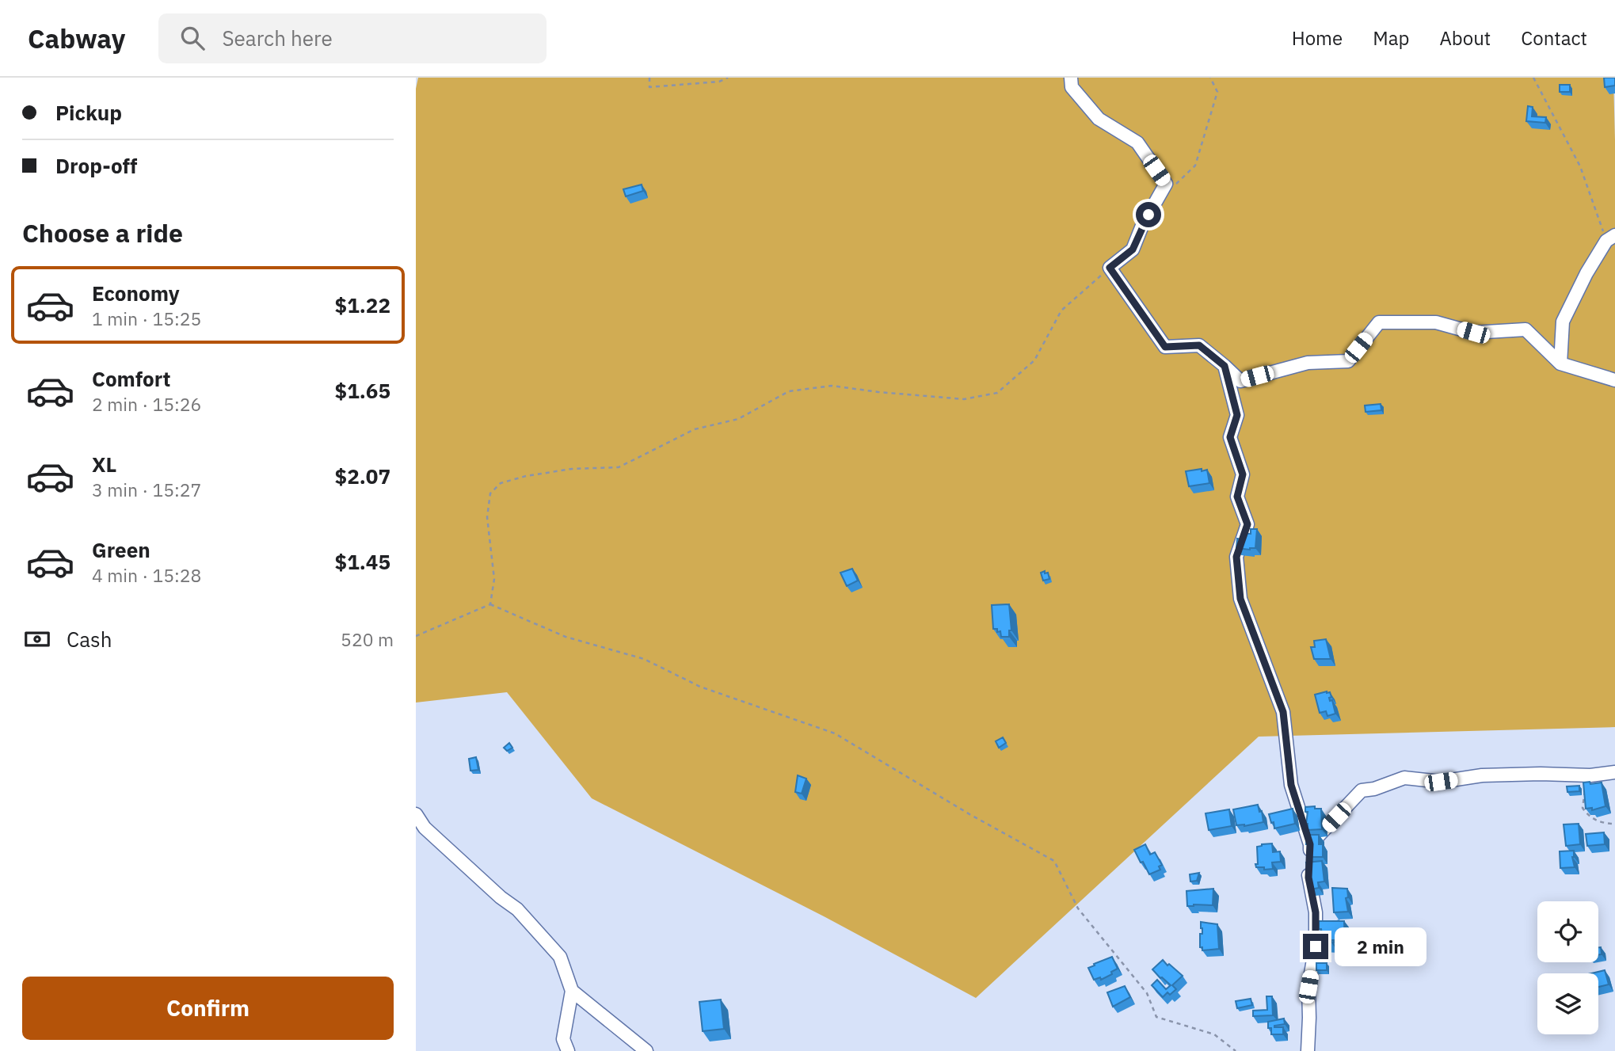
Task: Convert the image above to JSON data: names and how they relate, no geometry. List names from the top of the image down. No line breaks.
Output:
{"page":{"header":"Cabway","search":"Search here","nav":["Home","Map","About","Contact"],"banner":["Pickup","Drop-off"],"heading":"Choose a ride","list":[{"name":"Economy","note":"1 min · 15:25","value":"$1.22"},{"name":"Comfort","note":"2 min · 15:26","value":"$1.65"},{"name":"XL","note":"3 min · 15:27","value":"$2.07"},{"name":"Green","note":"4 min · 15:28","value":"$1.45"}],"pay":["Cash","520 m"],"bubble":"2 min","buttons":"Confirm"}}
